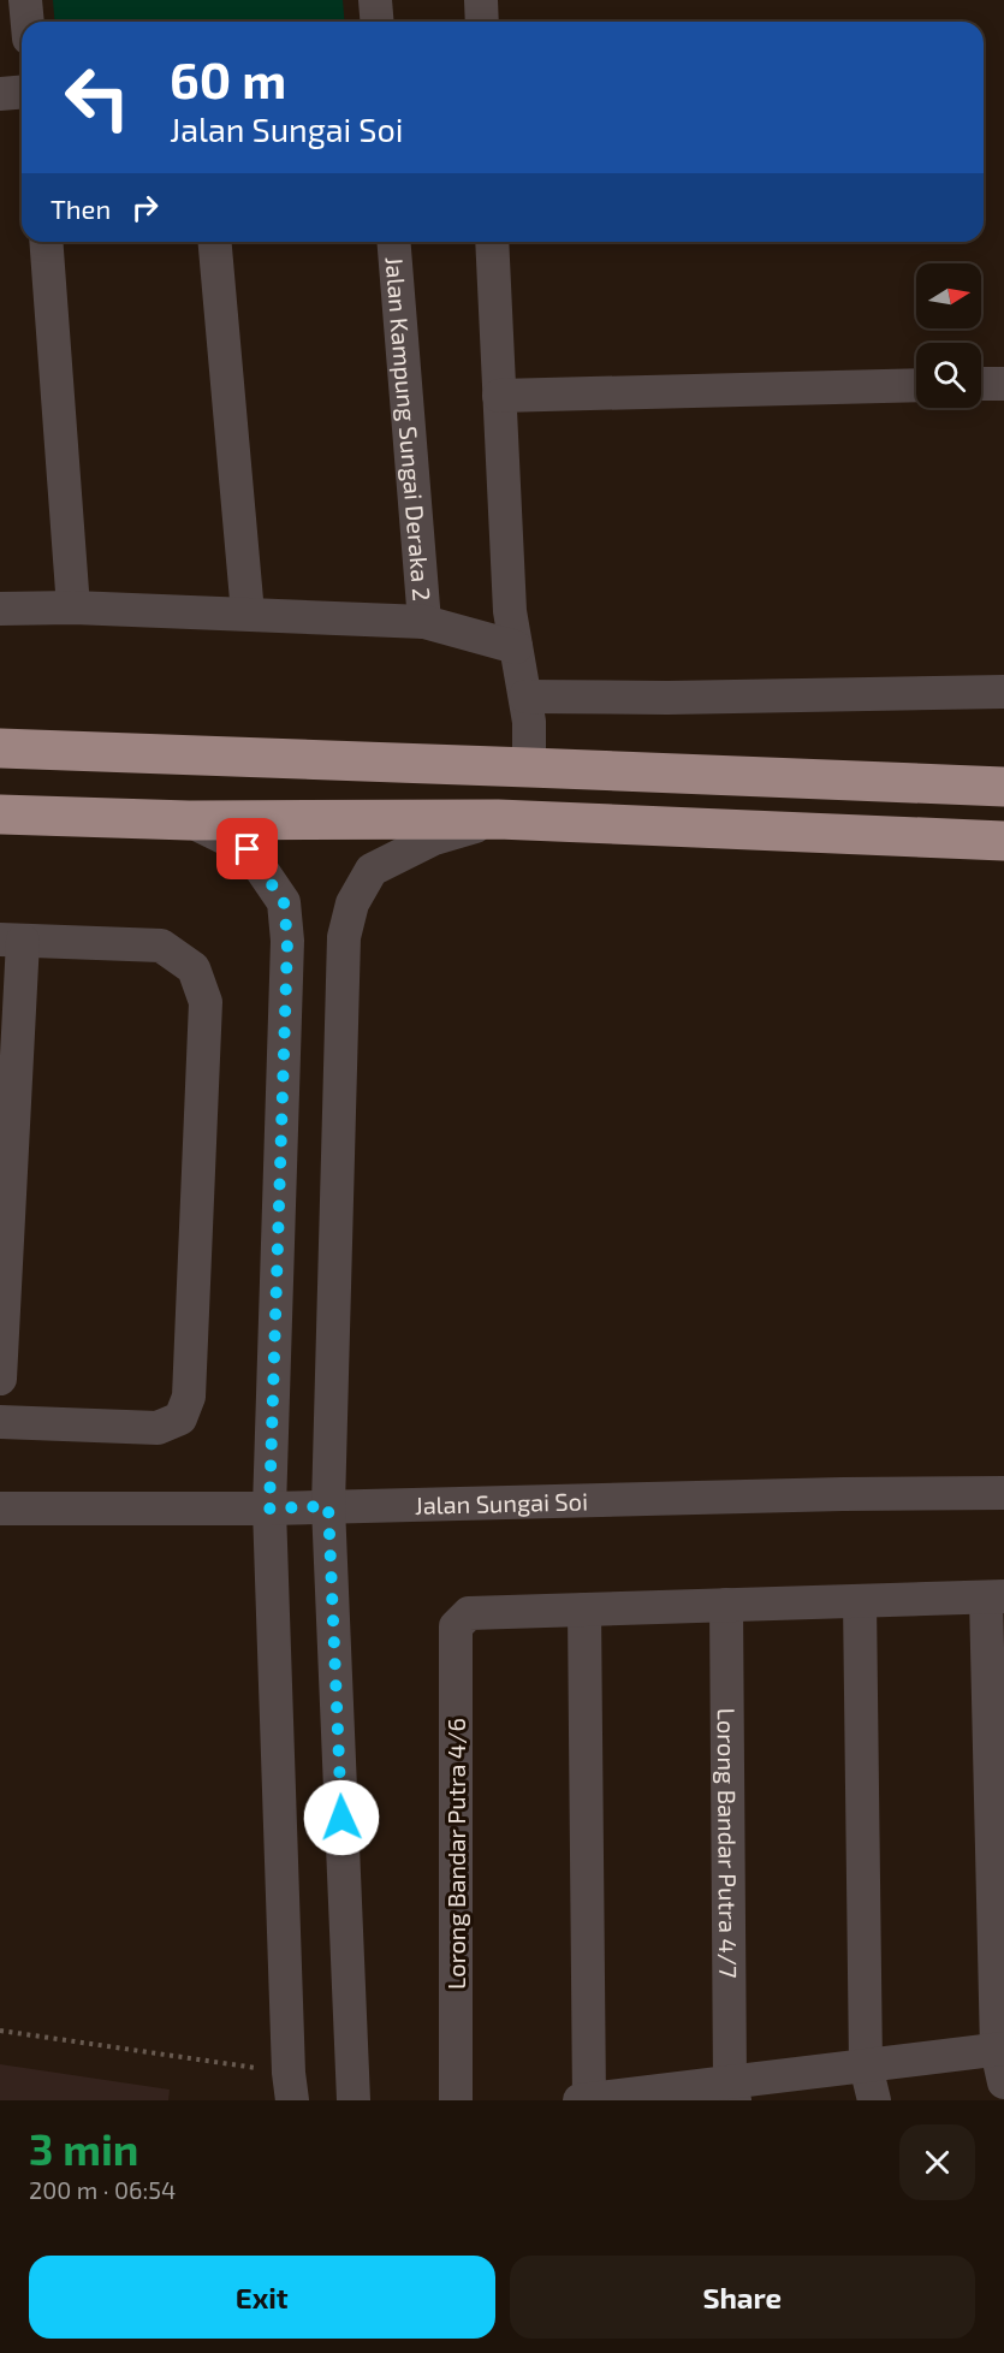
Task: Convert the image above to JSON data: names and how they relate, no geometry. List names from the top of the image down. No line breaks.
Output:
{"streets":{"street":["Jalan Kampung Sungai Deraka 2","Jalan Sungai Soi","Lorong Bandar Putra 4/7","Lorong Bandar Putra 4/6"]},"north":"right","page":{"turn":["60 m","Jalan Sungai Soi"],"then":"Then","heading":["3 min","200 m · 06:54"],"buttons":["Exit","Share"]}}
